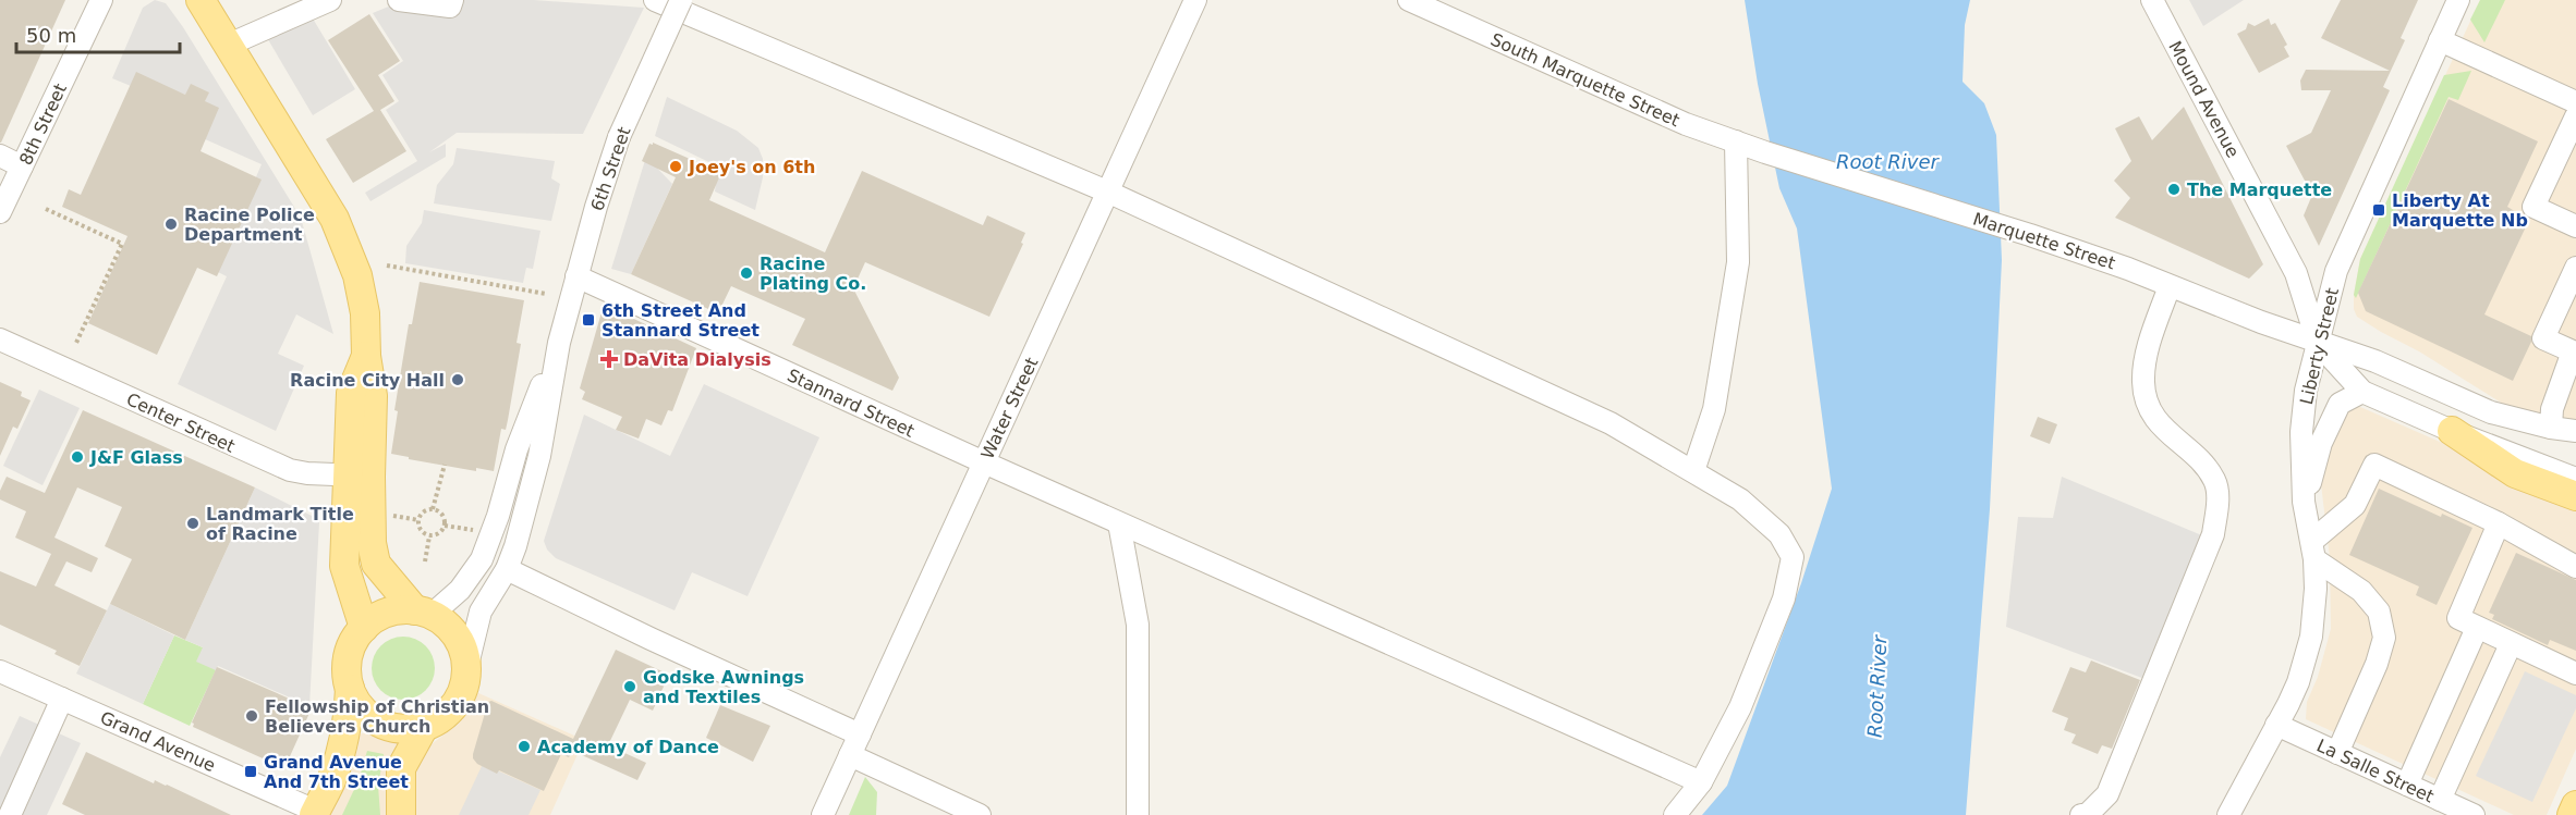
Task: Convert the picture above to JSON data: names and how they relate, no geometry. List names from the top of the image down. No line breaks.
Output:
{"streets":{"street":["South Marquette Street","Mound Avenue","8th Street","6th Street","Marquette Street","Liberty Street","Stannard Street","Water Street","Center Street","Grand Avenue","La Salle Street"]},"crossings":[["South Marquette Street","Marquette Street"],["Mound Avenue","Marquette Street"],["Mound Avenue","Liberty Street"],["6th Street","Stannard Street"],["Marquette Street","Liberty Street"],["Liberty Street","La Salle Street"],["Stannard Street","Water Street"]],"water":["Root River"],"places":{"other":["Joey's on 6th","The Marquette","Racine Police Department","Racine Plating Co.","Racine City Hall","J&F Glass","Landmark Title of Racine","Godske Awnings and Textiles","Fellowship of Christian Believers Church","Academy of Dance"],"transit":["Liberty At Marquette Nb","6th Street And Stannard Street","Grand Avenue And 7th Street"],"health":["DaVita Dialysis"]},"scale_bar":"50 m"}
